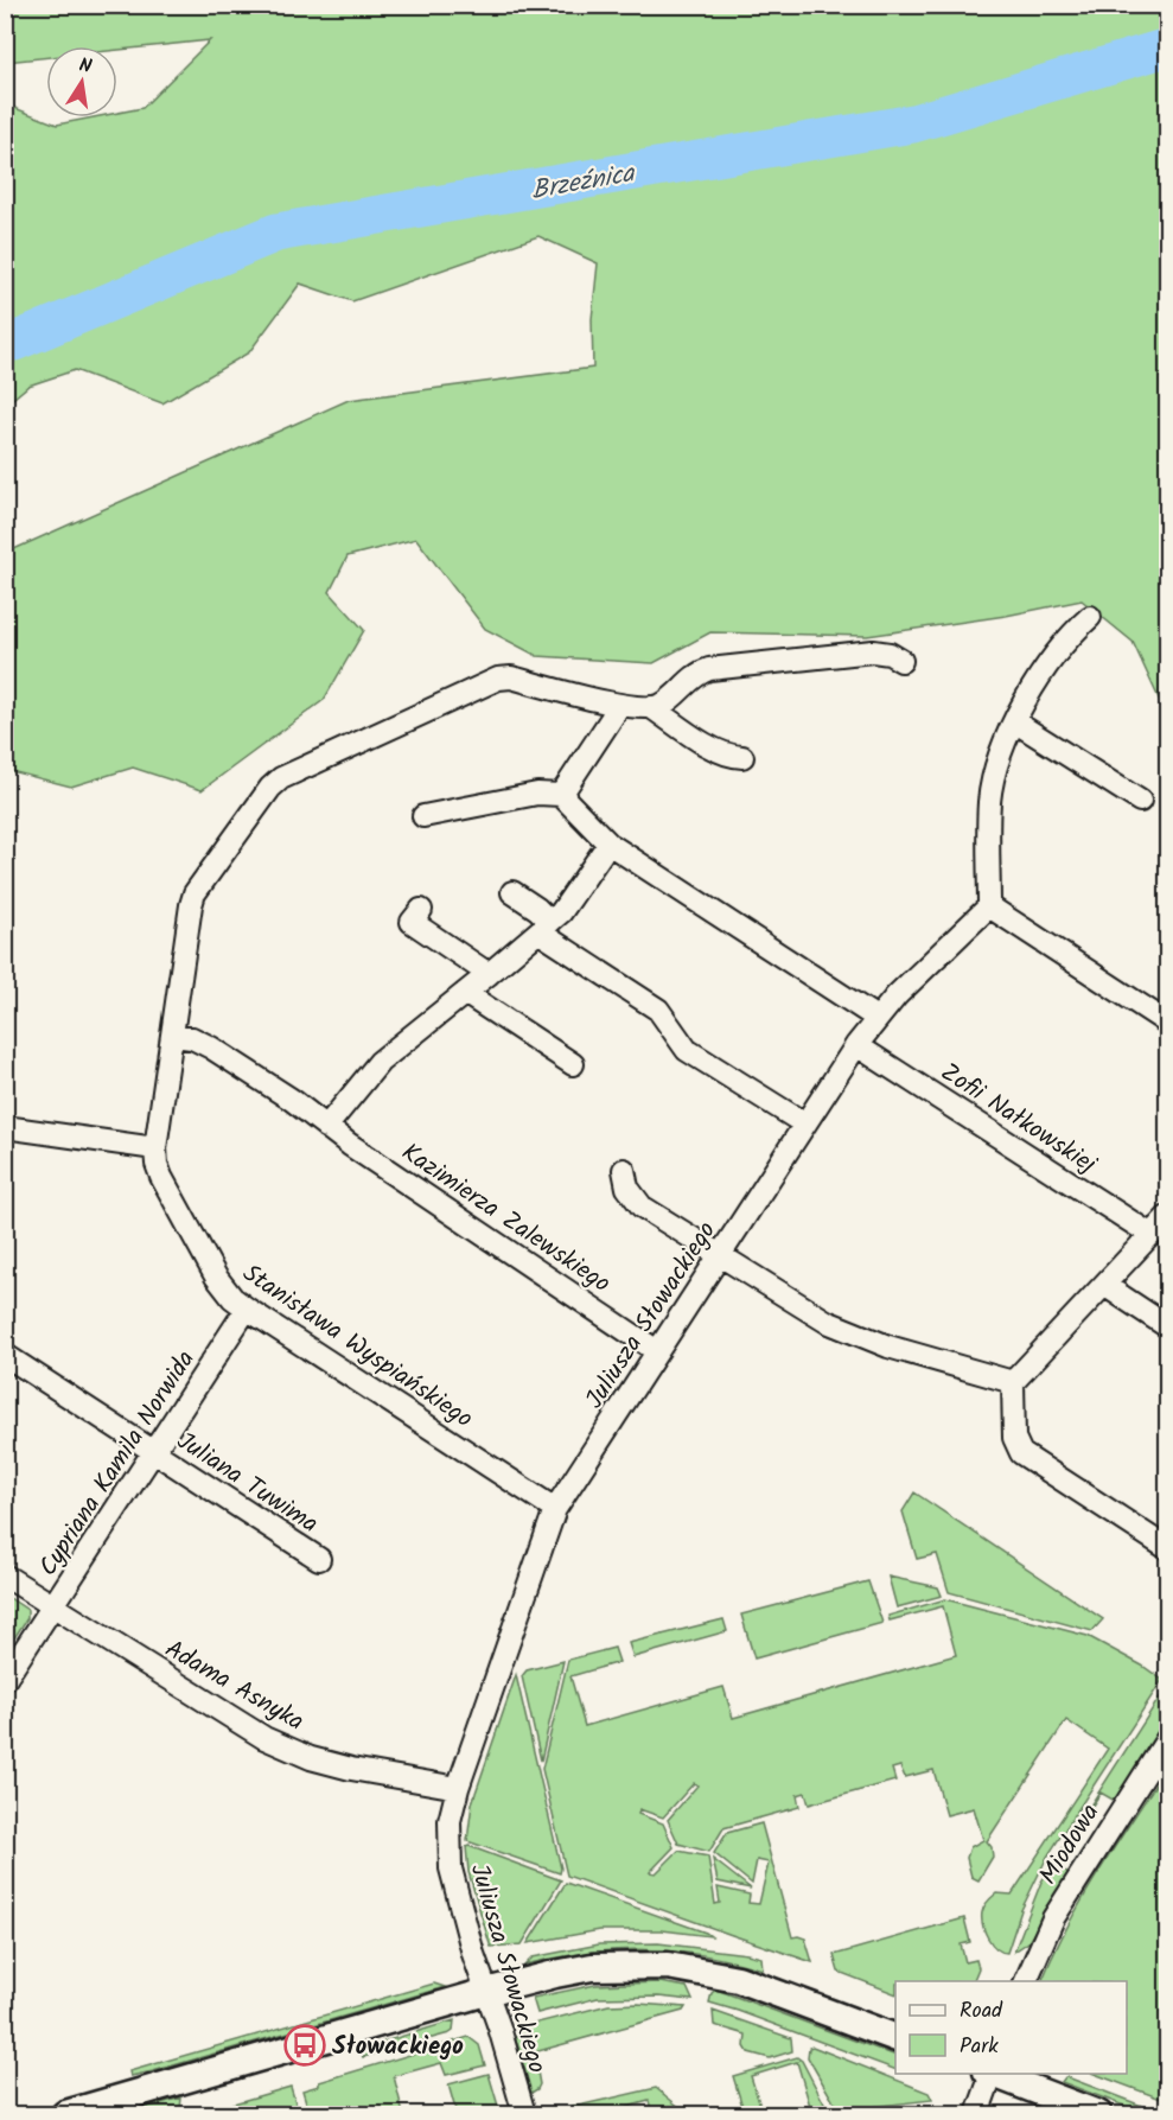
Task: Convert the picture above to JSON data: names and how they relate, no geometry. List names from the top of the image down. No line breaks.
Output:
{"streets":{"street":["Zofii Nałkowskiej","Kazimierza Zalewskiego","Juliusza Słowackiego","Stanisława Wyspiańskiego","Cypriana Kamila Norwida","Juliana Tuwima","Adama Asnyka","Miodowa"]},"crossings":[["Zofii Nałkowskiej","Juliusza Słowackiego"],["Kazimierza Zalewskiego","Juliusza Słowackiego"],["Kazimierza Zalewskiego","Stanisława Wyspiańskiego"],["Juliusza Słowackiego","Stanisława Wyspiańskiego"],["Juliusza Słowackiego","Adama Asnyka"],["Stanisława Wyspiańskiego","Cypriana Kamila Norwida"],["Cypriana Kamila Norwida","Juliana Tuwima"],["Cypriana Kamila Norwida","Adama Asnyka"]],"water":["Brzeźnica"],"places":{"bus stop":["Słowackiego"]},"legend":["Road","Park"],"north":"top"}
